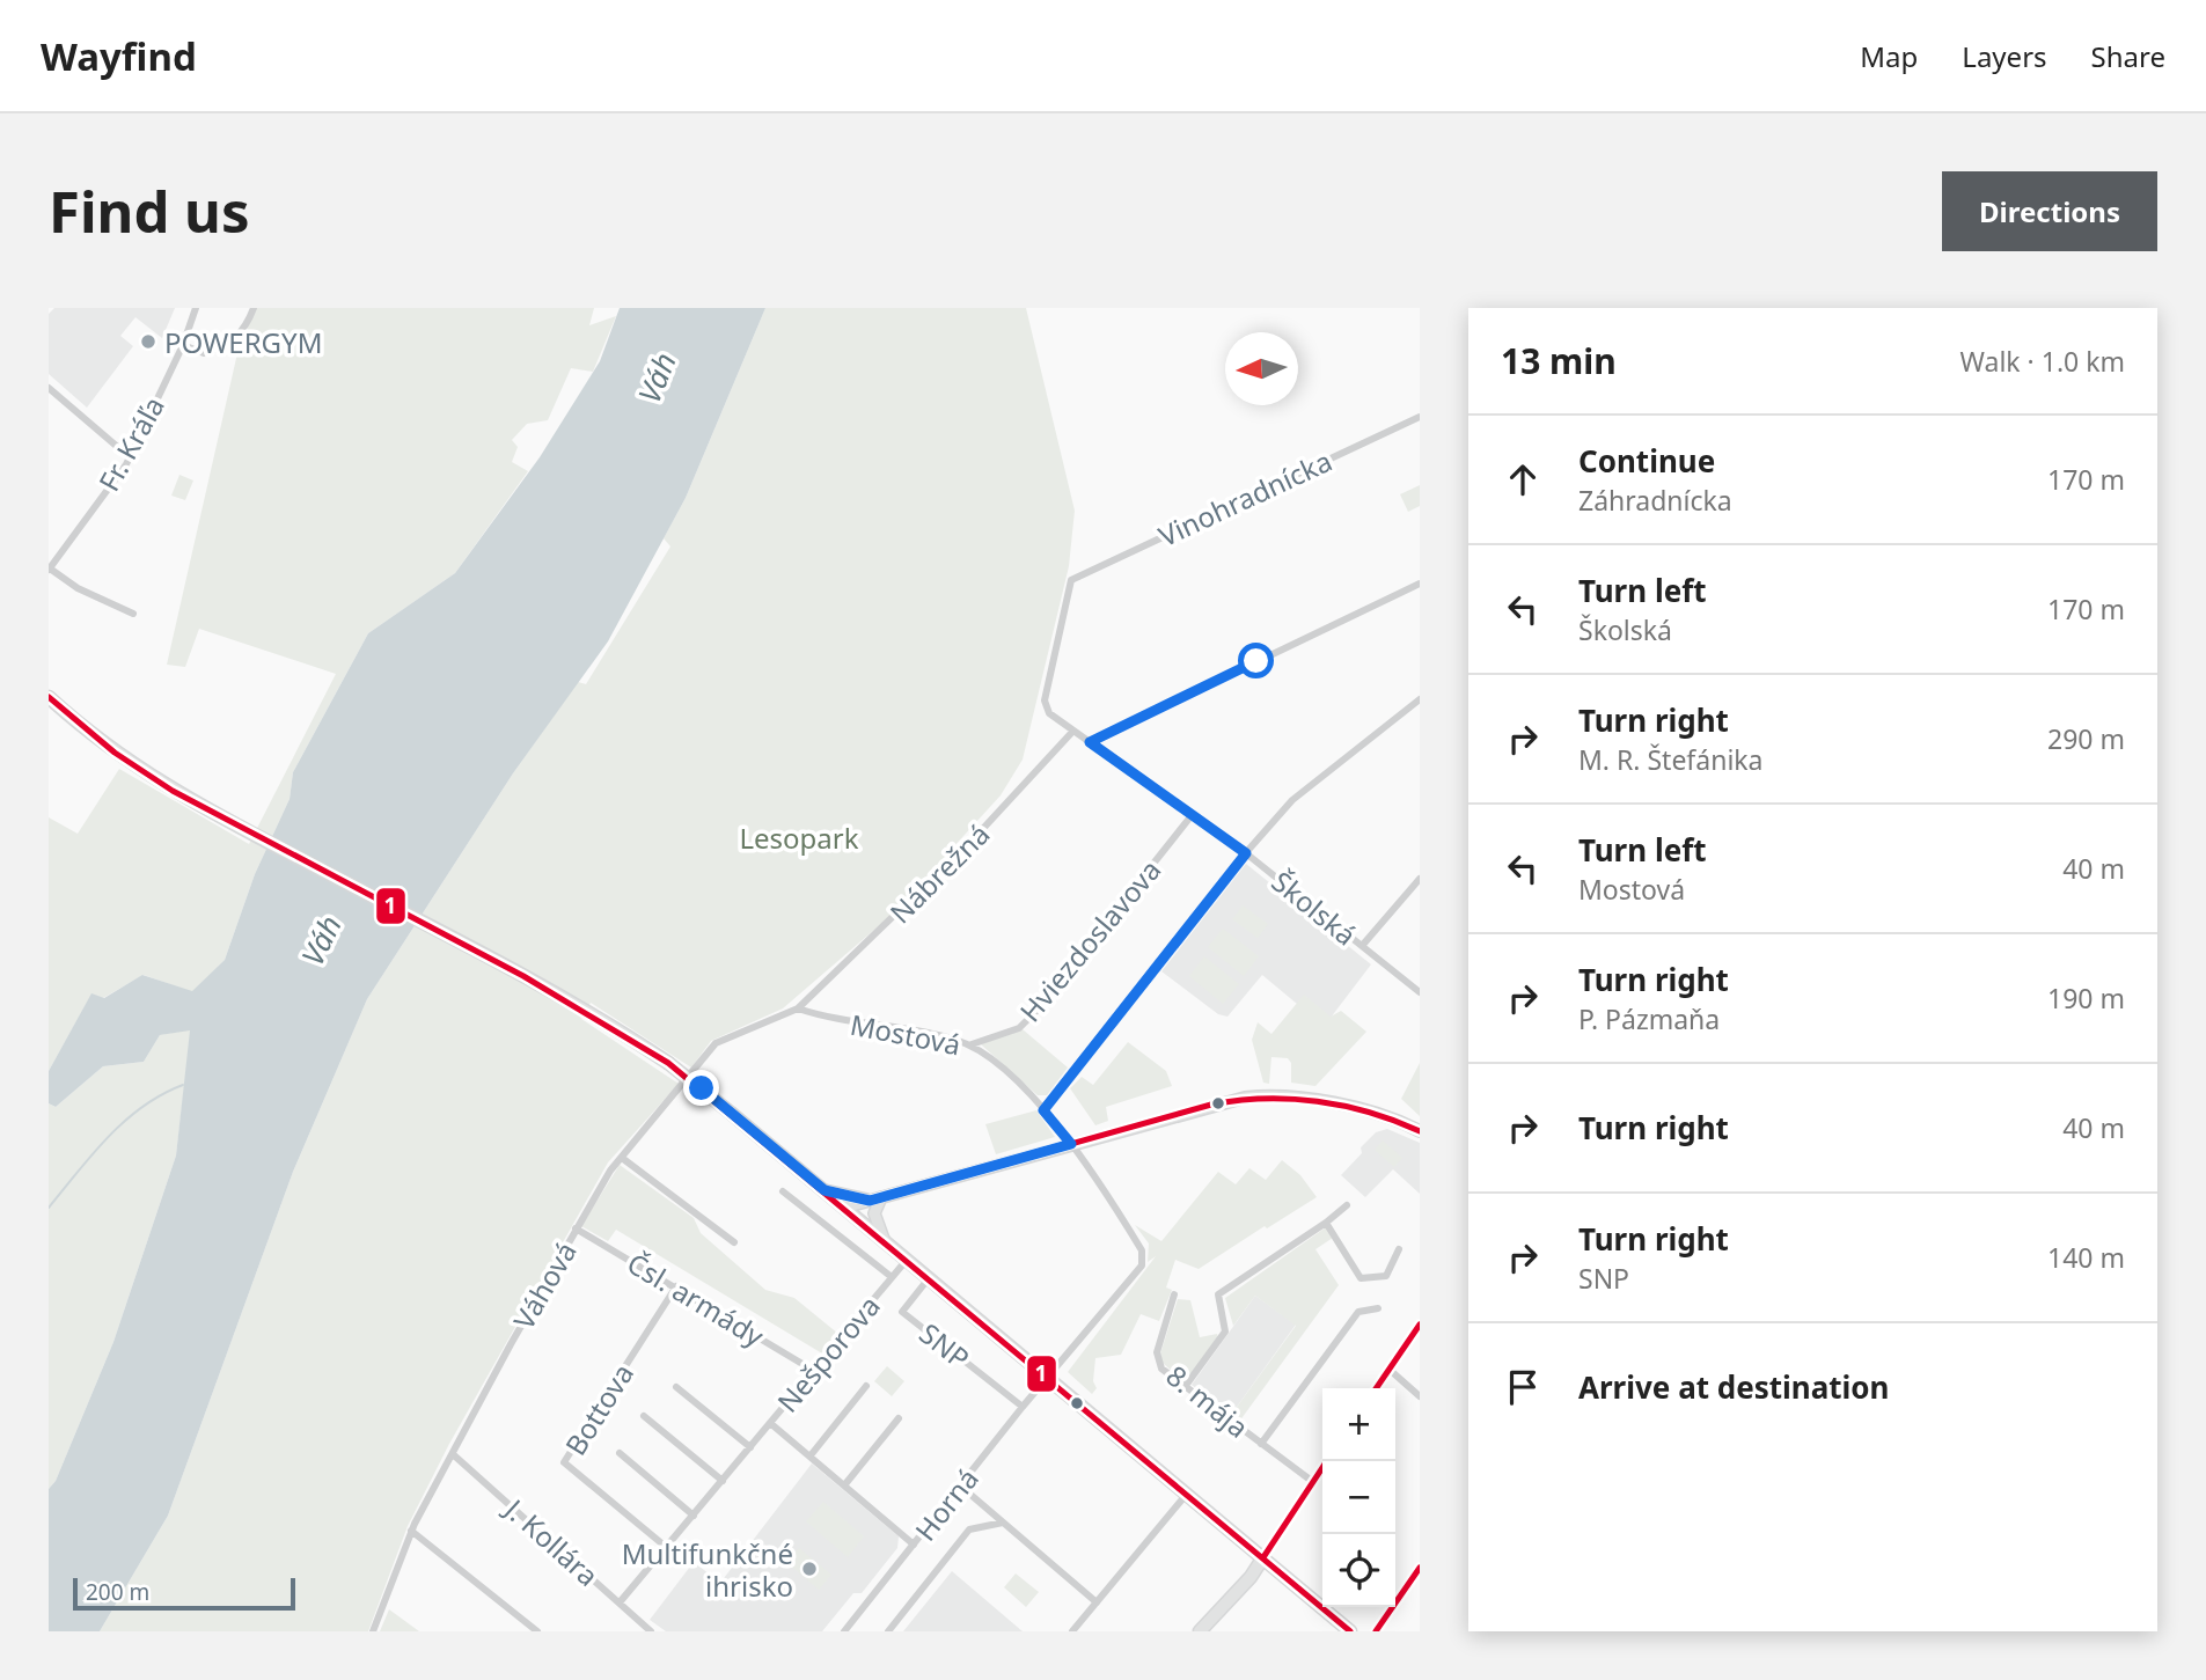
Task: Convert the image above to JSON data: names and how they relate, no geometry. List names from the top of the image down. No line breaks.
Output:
{"streets":{"main road":["SNP"],"street":["Fr. Kráľa","Vinohradnícka","Nábrežná","Školská","Hviezdoslavova","Mostová","Váhová","Čsl. armády","Nešporova","8. mája","Bottova","Horná","J. Kollára"]},"crossings":[["Vinohradnícka","Školská"],["Nábrežná","Školská"],["Nábrežná","Mostová"],["Nábrežná","Váhová"],["Školská","Hviezdoslavova"],["Hviezdoslavova","Mostová"],["Mostová","Váhová"],["Mostová","Horná"],["Váhová","Čsl. armády"],["Váhová","J. Kollára"],["Čsl. armády","Nešporova"],["Čsl. armády","Bottova"],["SNP","Nešporova"],["SNP","Horná"],["Nešporova","Bottova"],["Nešporova","J. Kollára"]],"water":["Váh"],"parks":["Lesopark"],"places":["POWERGYM","Multifunkčné ihrisko"],"lines":["transit line 1"],"scale_bar":"200 m","north":"left","page":{"header":"Wayfind","nav":["Map","Layers","Share"],"buttons":"Directions","title":"Find us","heading":["13 min","Walk · 1.0 km"],"list":[["Continue","Záhradnícka","170 m"],["Turn left","Školská","170 m"],["Turn right","M. R. Štefánika","290 m"],["Turn left","Mostová","40 m"],["Turn right","P. Pázmaňa","190 m"],["Turn right","40 m"],["Turn right","SNP","140 m"],"Arrive at destination"],"map_buttons":["+","−"],"scale":"200 m"}}
